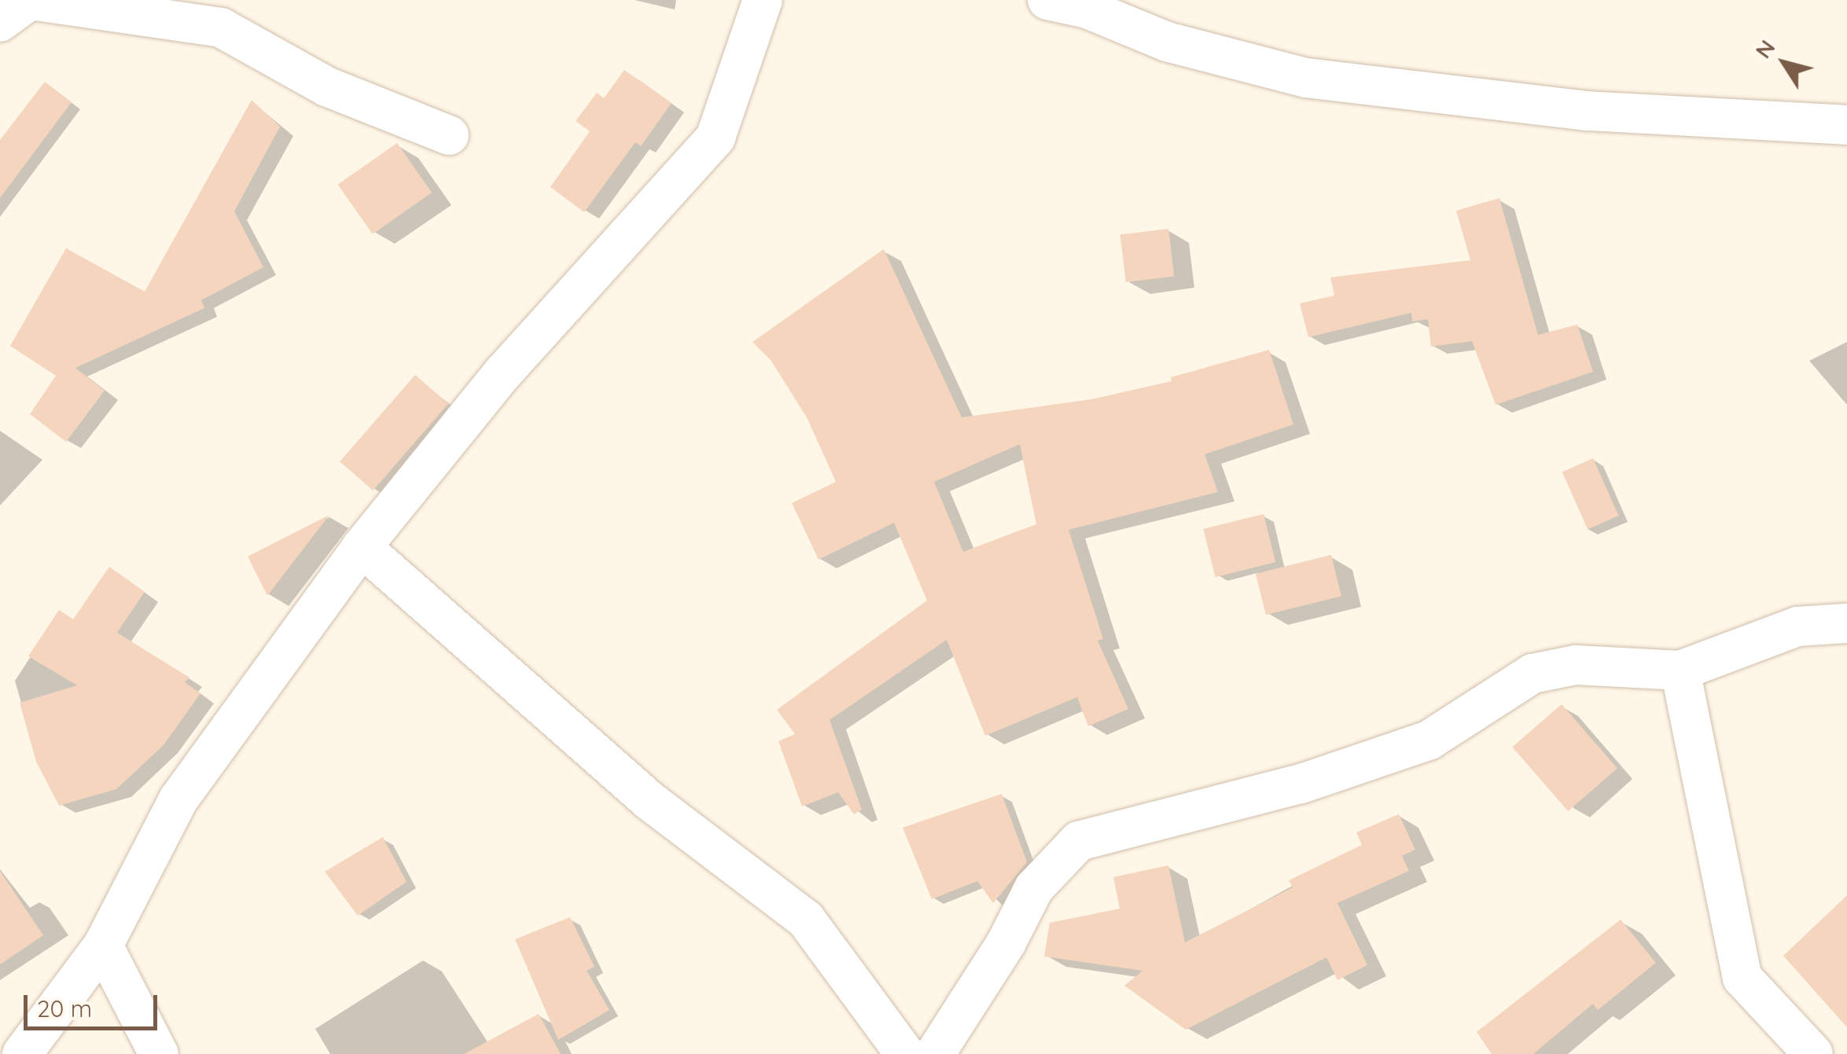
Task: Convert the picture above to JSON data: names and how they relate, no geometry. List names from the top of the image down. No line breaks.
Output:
{"scale_bar":"20 m","north":"top left"}
